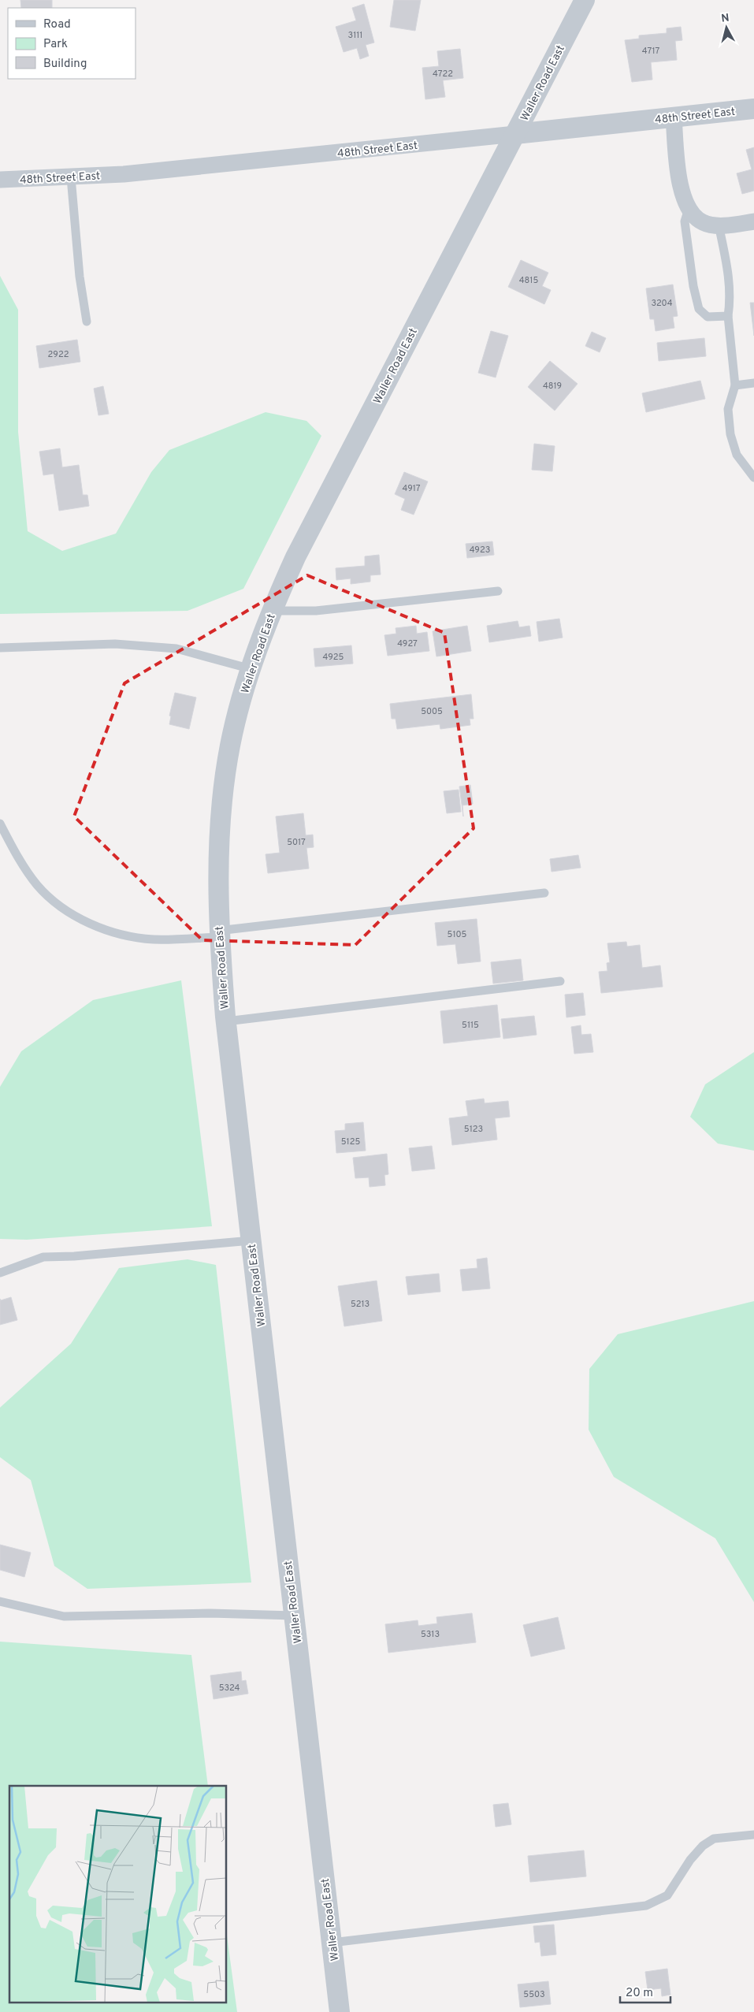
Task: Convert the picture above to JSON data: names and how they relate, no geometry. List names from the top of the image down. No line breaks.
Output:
{"streets":{"street":["Waller Road East","48th Street East"]},"crossings":[["Waller Road East","48th Street East"]],"house_numbers":["3111","4717","4722","4815","3204","2922","4819","4917","4923","4927","4925","5005","5017","5105","5115","5123","5125","5213","5313","5324","5503"],"legend":["Road","Park","Building"],"scale_bar":"20 m","north":"top"}
